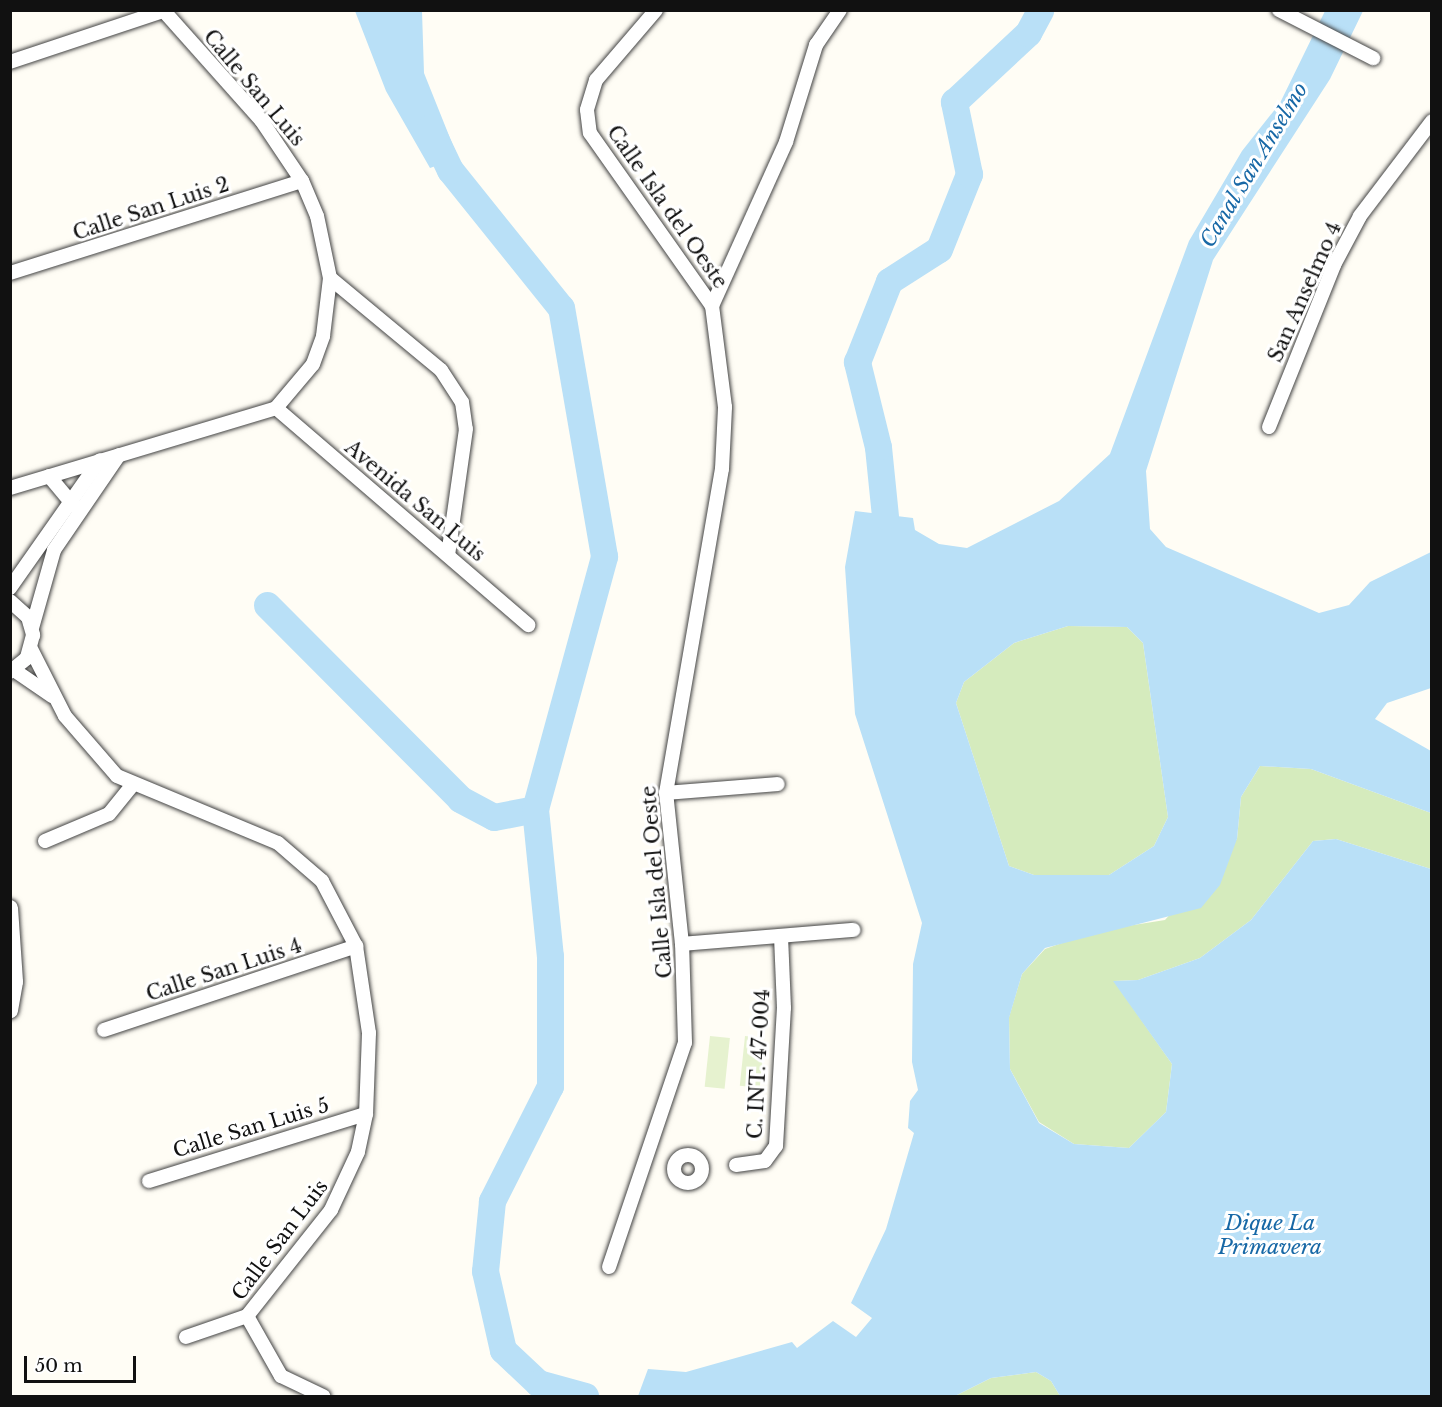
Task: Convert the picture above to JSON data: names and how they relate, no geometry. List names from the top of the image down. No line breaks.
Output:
{"streets":{"street":["Calle San Luis","Calle Isla del Oeste","Calle San Luis 2","San Anselmo 4","Avenida San Luis","Calle San Luis 4","C. INT. 47-004","Calle San Luis 5"]},"crossings":[["Calle San Luis","Calle San Luis 2"],["Calle San Luis","Avenida San Luis"],["Calle San Luis","Calle San Luis 4"],["Calle San Luis","Calle San Luis 5"]],"water":["Canal San Anselmo","Dique La Primavera"],"scale_bar":"50 m"}
